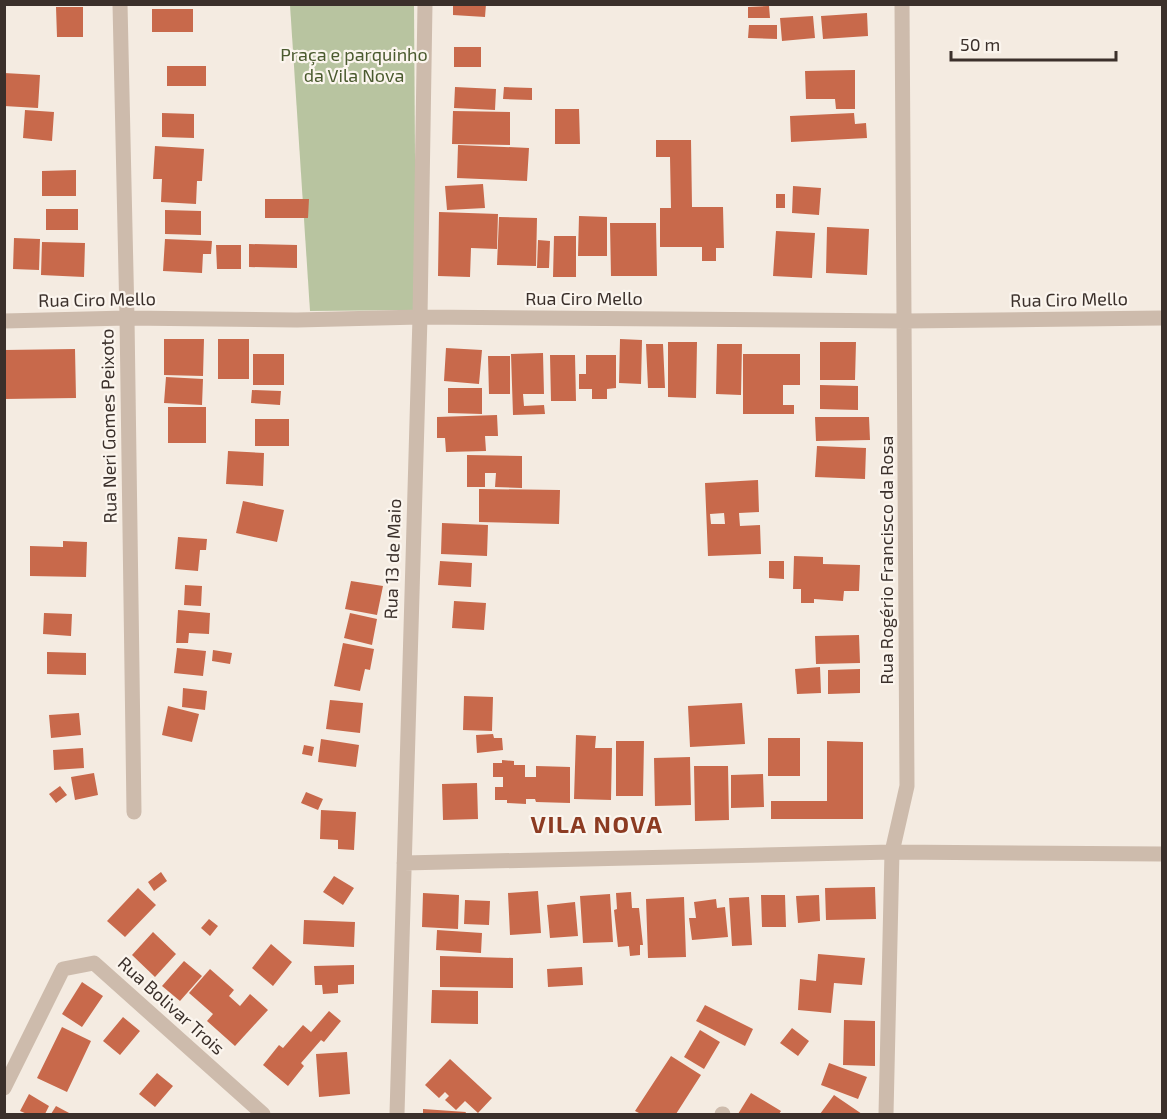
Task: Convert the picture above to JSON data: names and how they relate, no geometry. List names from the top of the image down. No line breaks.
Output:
{"streets":{"street":["Rua Ciro Mello","Rua Neri Gomes Peixoto","Rua 13 de Maio","Rua Rogério Francisco da Rosa","Rua Bolivar Trois"]},"crossings":[["Rua Ciro Mello","Rua Neri Gomes Peixoto"],["Rua Ciro Mello","Rua 13 de Maio"],["Rua Ciro Mello","Rua Rogério Francisco da Rosa"]],"districts":["VILA NOVA"],"parks":["Praça e parquinho da Vila Nova"],"scale_bar":"50 m"}
